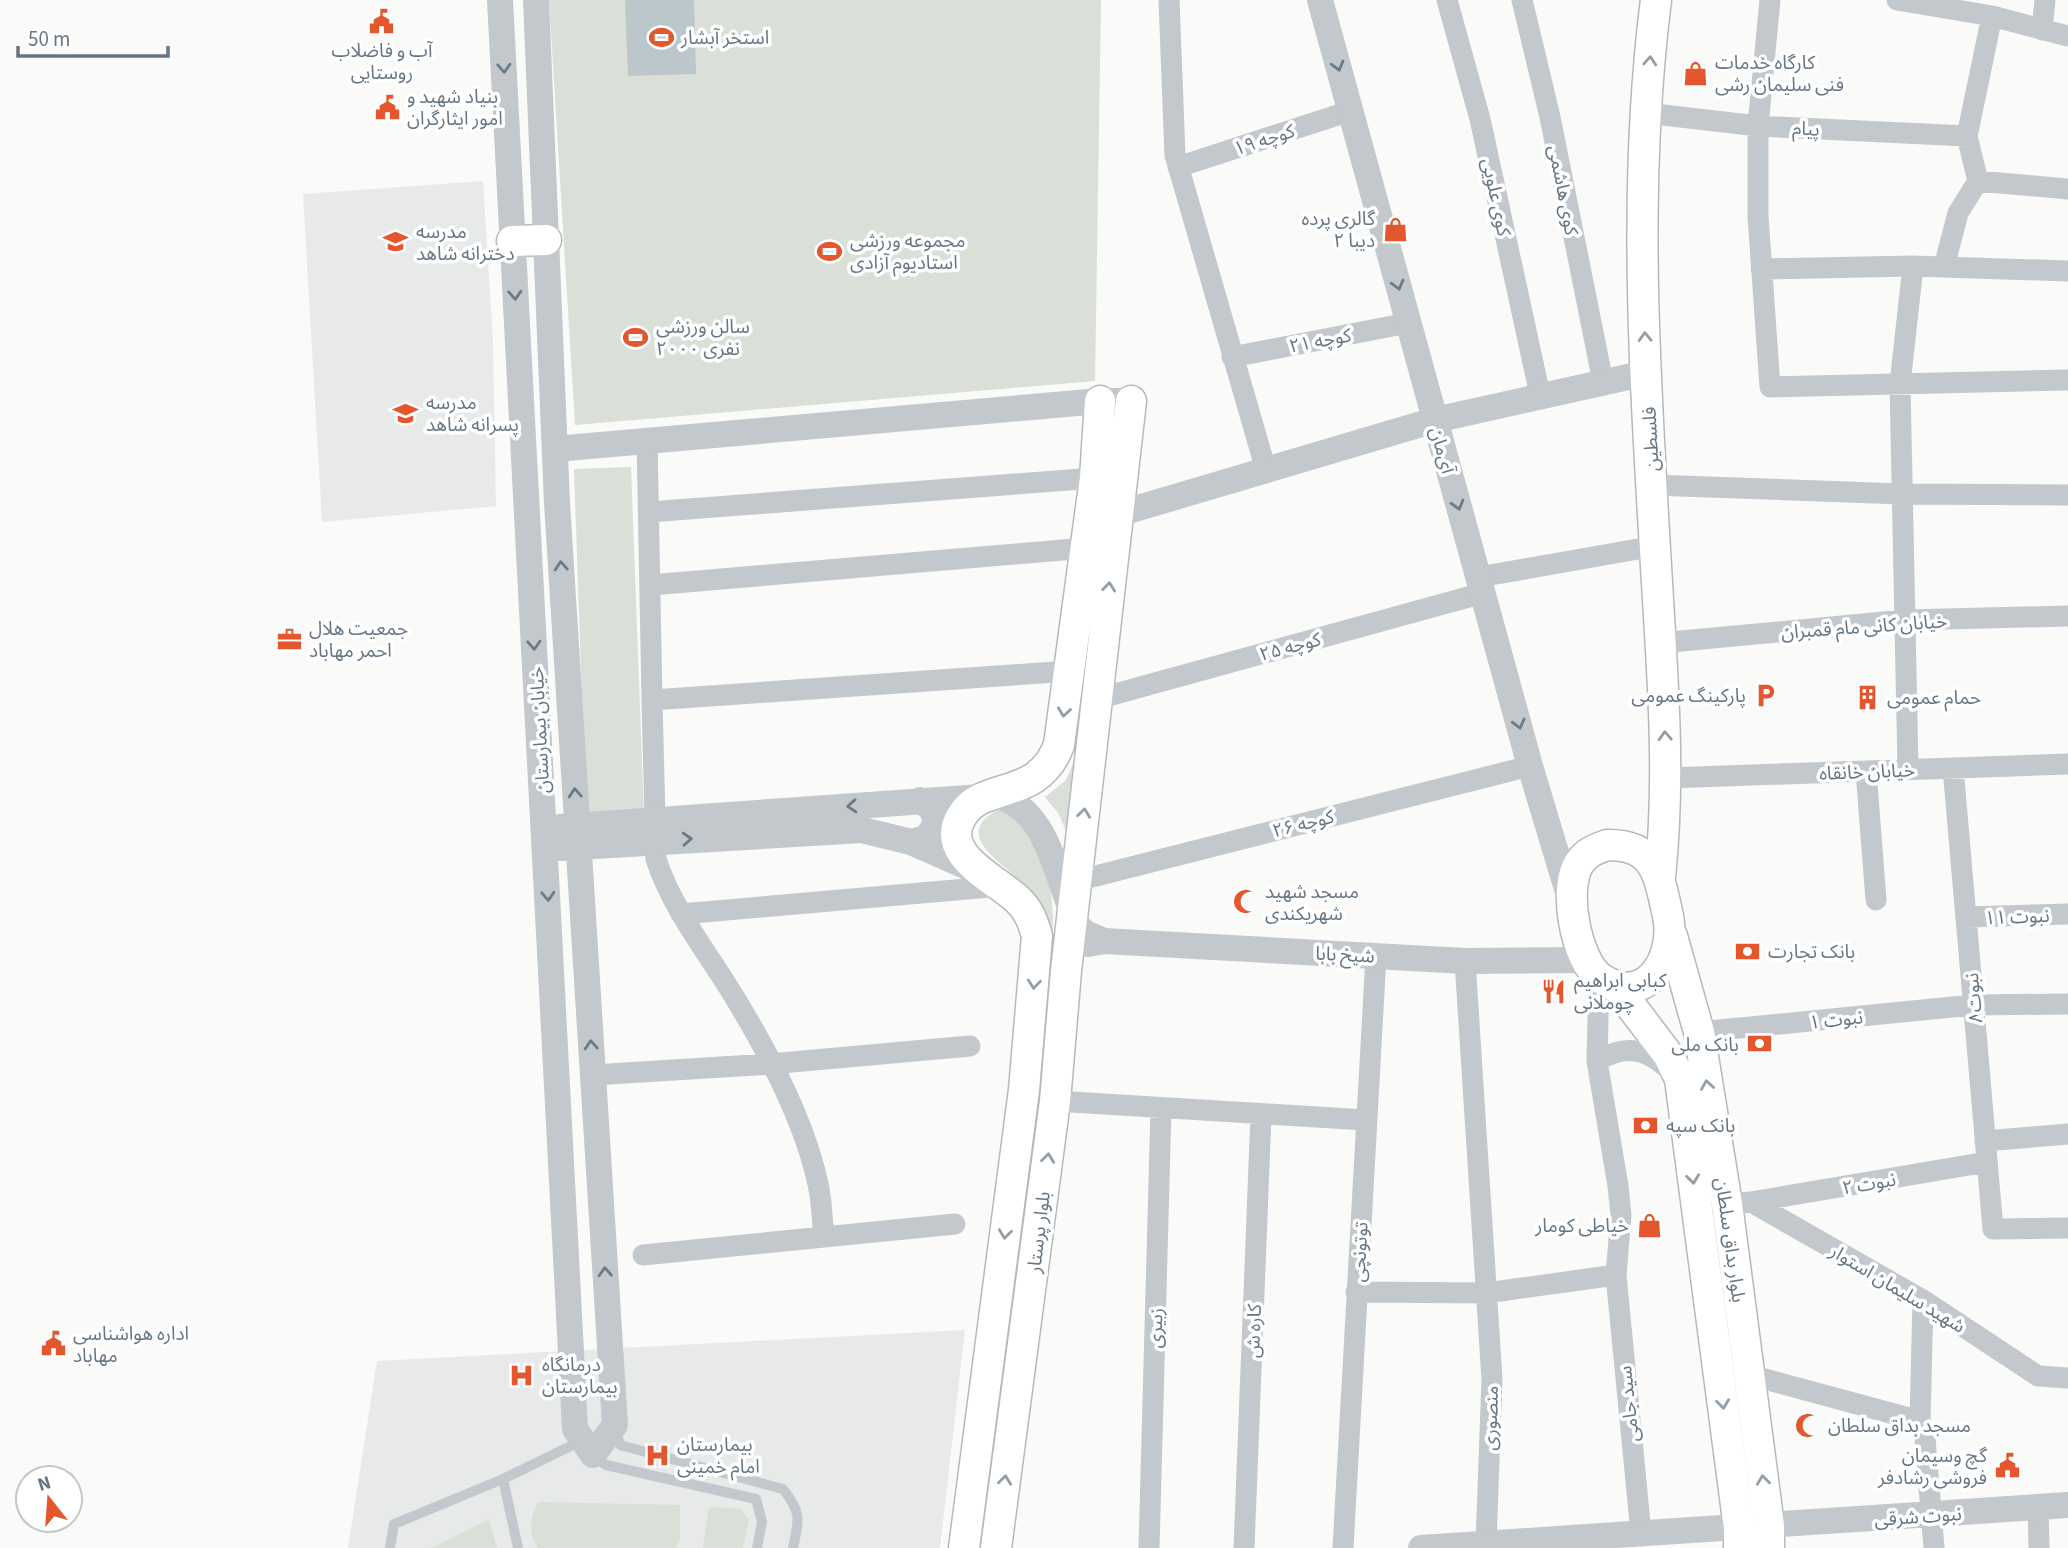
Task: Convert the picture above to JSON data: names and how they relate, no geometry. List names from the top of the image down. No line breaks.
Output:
{"streets":{"main road":["فلسطین","بلوار پرستار","بلوار بداق سلطان"],"street":["پیام","کوچه ۱۹","کوی هاشمی","کوی علویی","کوچه ۲۱","آی‌مان","خیابان کانی مام قمبران","کوچه ۲۵","خیابان بیمارستان","خیابان خانقاه","کوچه ۲۶","نبوت ۱۱","شیخ بابا","نبوت۸","نبوت ۱","نبوت ۲","توتونچی","شهید سلیمان استوار","زبیری","کاره ش","سید جامی","منصوری","نبوت شرقی"]},"crossings":[["پیام","فلسطین"],["کوچه ۱۹","آی‌مان"],["کوچه ۲۱","آی‌مان"],["فلسطین","آی‌مان"],["فلسطین","خیابان کانی مام قمبران"],["فلسطین","کوچه ۲۵"],["فلسطین","خیابان خانقاه"],["فلسطین","شیخ بابا"],["فلسطین","بلوار بداق سلطان"],["فلسطین","سید جامی"],["آی‌مان","کوچه ۲۵"],["آی‌مان","کوچه ۲۶"],["آی‌مان","شیخ بابا"],["آی‌مان","بلوار بداق سلطان"],["آی‌مان","سید جامی"],["کوچه ۲۵","بلوار پرستار"],["خیابان خانقاه","نبوت۸"],["کوچه ۲۶","بلوار پرستار"],["نبوت ۱۱","نبوت۸"],["شیخ بابا","بلوار بداق سلطان"],["شیخ بابا","توتونچی"],["شیخ بابا","سید جامی"],["شیخ بابا","منصوری"],["نبوت۸","نبوت ۱"],["نبوت۸","نبوت ۲"],["نبوت ۱","بلوار بداق سلطان"],["نبوت ۲","بلوار بداق سلطان"],["نبوت ۲","شهید سلیمان استوار"],["بلوار بداق سلطان","شهید سلیمان استوار"],["بلوار بداق سلطان","سید جامی"],["بلوار بداق سلطان","نبوت شرقی"],["سید جامی","نبوت شرقی"],["منصوری","نبوت شرقی"]],"one_way":["فلسطین"],"places":{"public building":["آب و فاضلاب روستایی","بنیاد شهید و امور ایثارگران","اداره هواشناسی مهاباد","گچ وسیمان فروشی رشادفر"],"sports":["استخر آبشار","مجموعه ورزشی استادیوم آزادی","سالن ورزشی ۲۰۰۰ نفری"],"shop":["کارگاه خدمات فنی سلیمان رشی","گالری پرده دیبا ۲","خیاطی کومار"],"school or university":["مدرسه دخترانه شاهد","مدرسه پسرانه شاهد"],"office":["جمعیت هلال احمر مهاباد"],"parking":["پارکینگ عمومی"],"building":["حمام عمومی"],"mosque":["مسجد شهید شهریکندی","مسجد بداق سلطان"],"bank":["بانک تجارت","بانک ملی","بانک سپه"],"restaurant":["کبابی ابراهیم چوملانی"],"hospital":["درمانگاه بیمارستان","بیمارستان امام خمینی"]},"scale_bar":"50 m","north":"top"}
